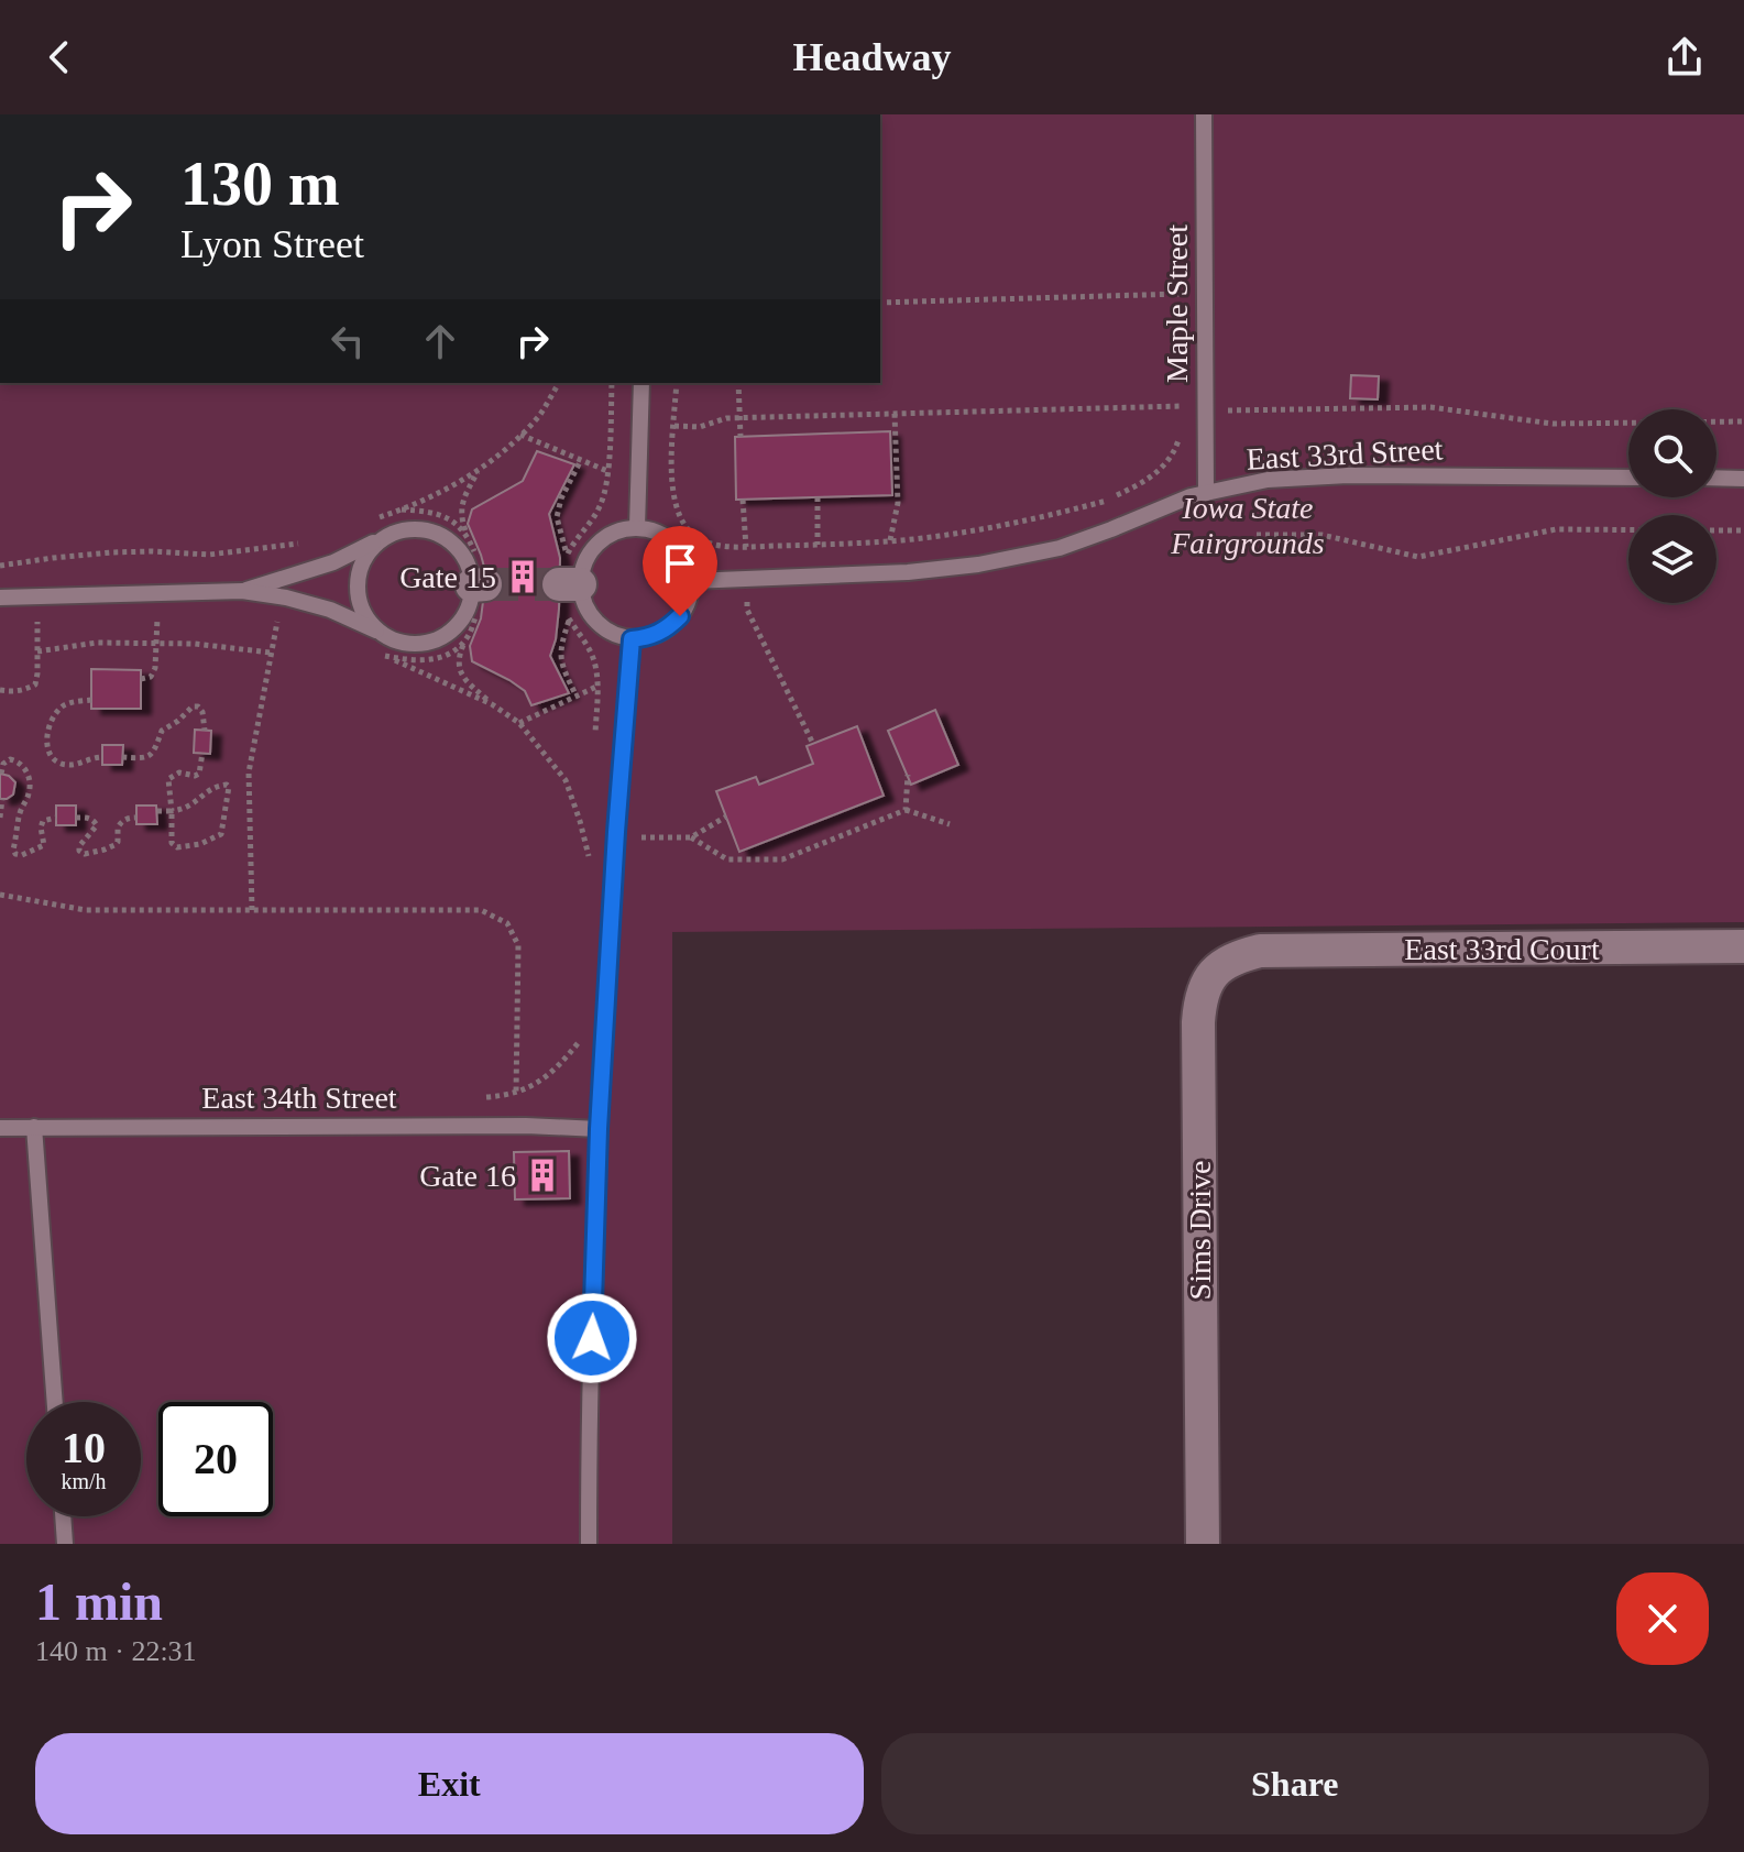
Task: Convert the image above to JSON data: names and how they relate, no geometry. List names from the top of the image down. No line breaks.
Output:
{"streets":{"street":["East 33rd Court","Sims Drive"],"lane":["Maple Street","East 33rd Street","East 34th Street"]},"crossings":[["Maple Street","East 33rd Street"],["East 33rd Court","Sims Drive"]],"parks":["Iowa State Fairgrounds"],"places":{"building":["Gate 15","Gate 16"]},"page":{"header":"Headway","turn":["130 m","Lyon Street"],"speed":"10 km/h","limit":"20","heading":["1 min","140 m · 22:31"],"buttons":["Exit","Share"]}}
